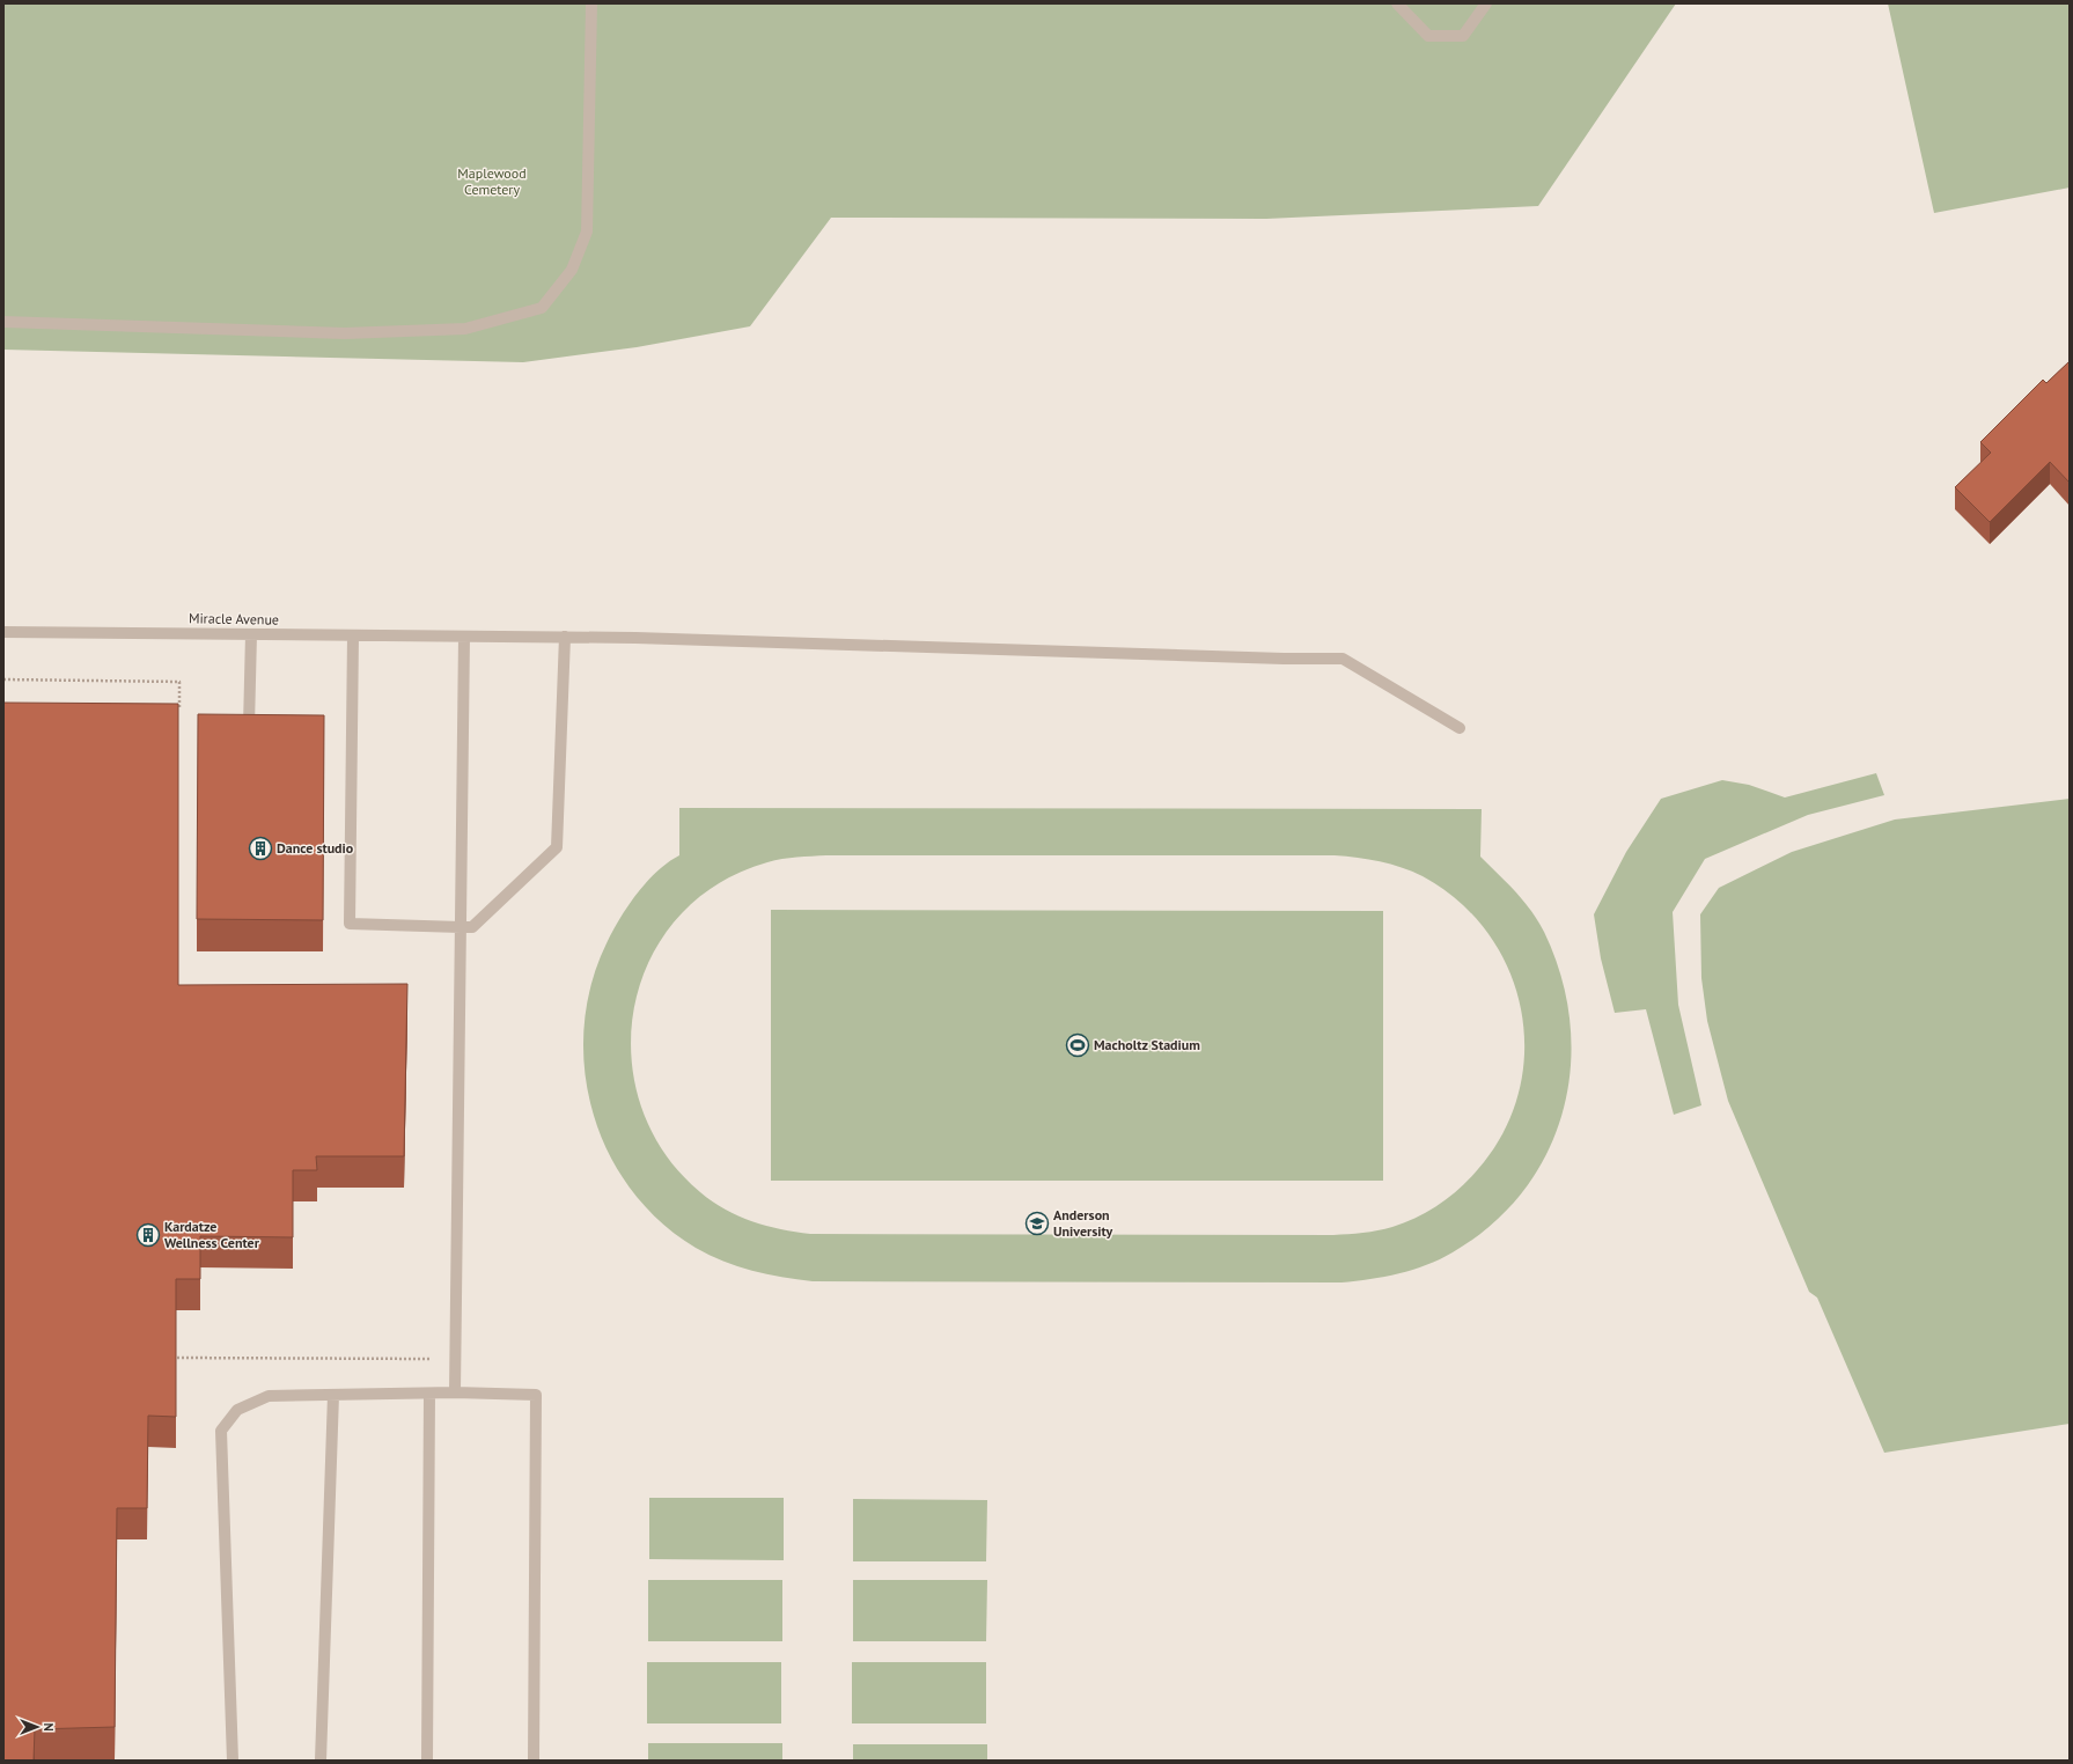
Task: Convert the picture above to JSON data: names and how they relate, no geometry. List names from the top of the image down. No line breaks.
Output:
{"streets":{"lane":["Miracle Avenue"]},"parks":["Maplewood Cemetery"],"places":{"building":["Dance studio","Kardatze Wellness Center"],"sports":["Macholtz Stadium"],"school or university":["Anderson University"]},"north":"right"}
